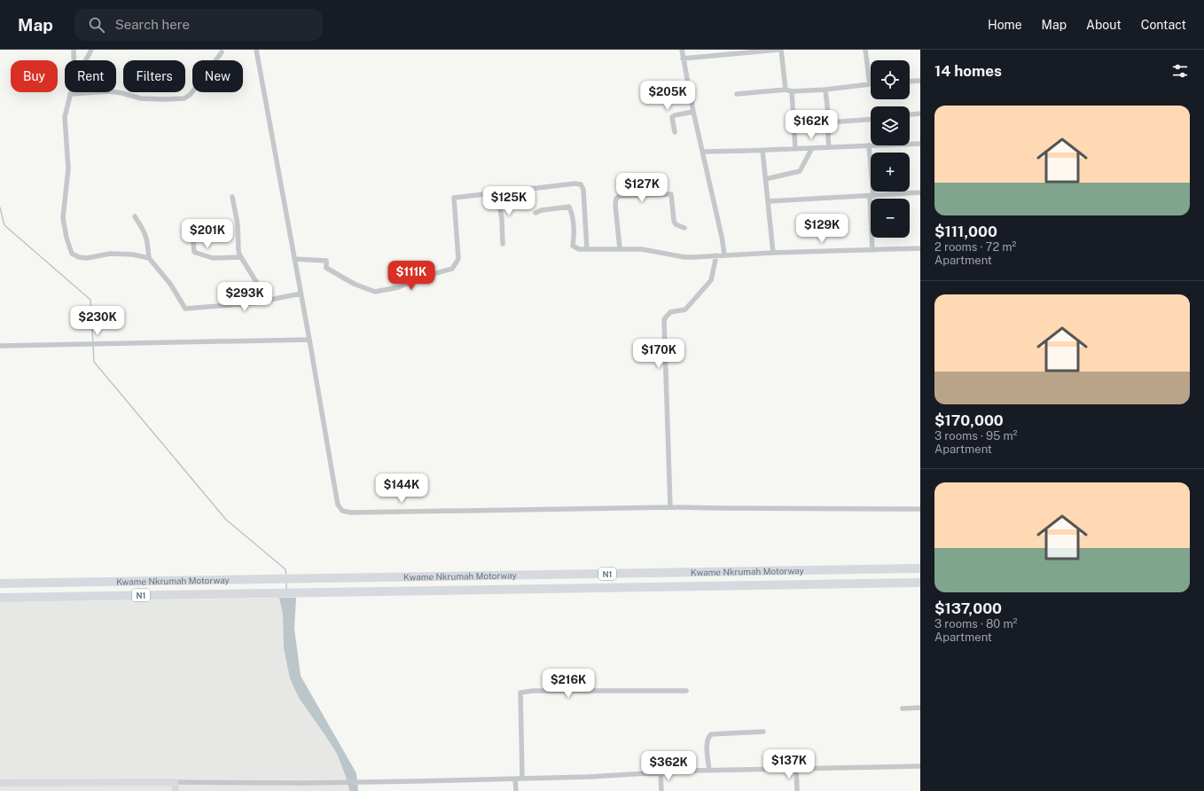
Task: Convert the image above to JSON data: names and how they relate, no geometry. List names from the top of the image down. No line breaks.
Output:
{"streets":{"highway":["Kwame Nkrumah Motorway","N1"]},"page":{"header":"Map","search":"Search here","nav":["Home","Map","About","Contact"],"heading":"14 homes","map_buttons":["+","−"],"chip":["Buy","Rent","Filters","New"],"price":["$205K","$162K","$127K","$125K","$129K","$201K","$111K","$293K","$230K","$170K","$144K","$216K","$137K","$362K"],"list":[{"name":"$111,000","note":"2 rooms · 72 m² · Apartment"},{"name":"$170,000","note":"3 rooms · 95 m² · Apartment"},{"name":"$137,000","note":"3 rooms · 80 m² · Apartment"}]}}
